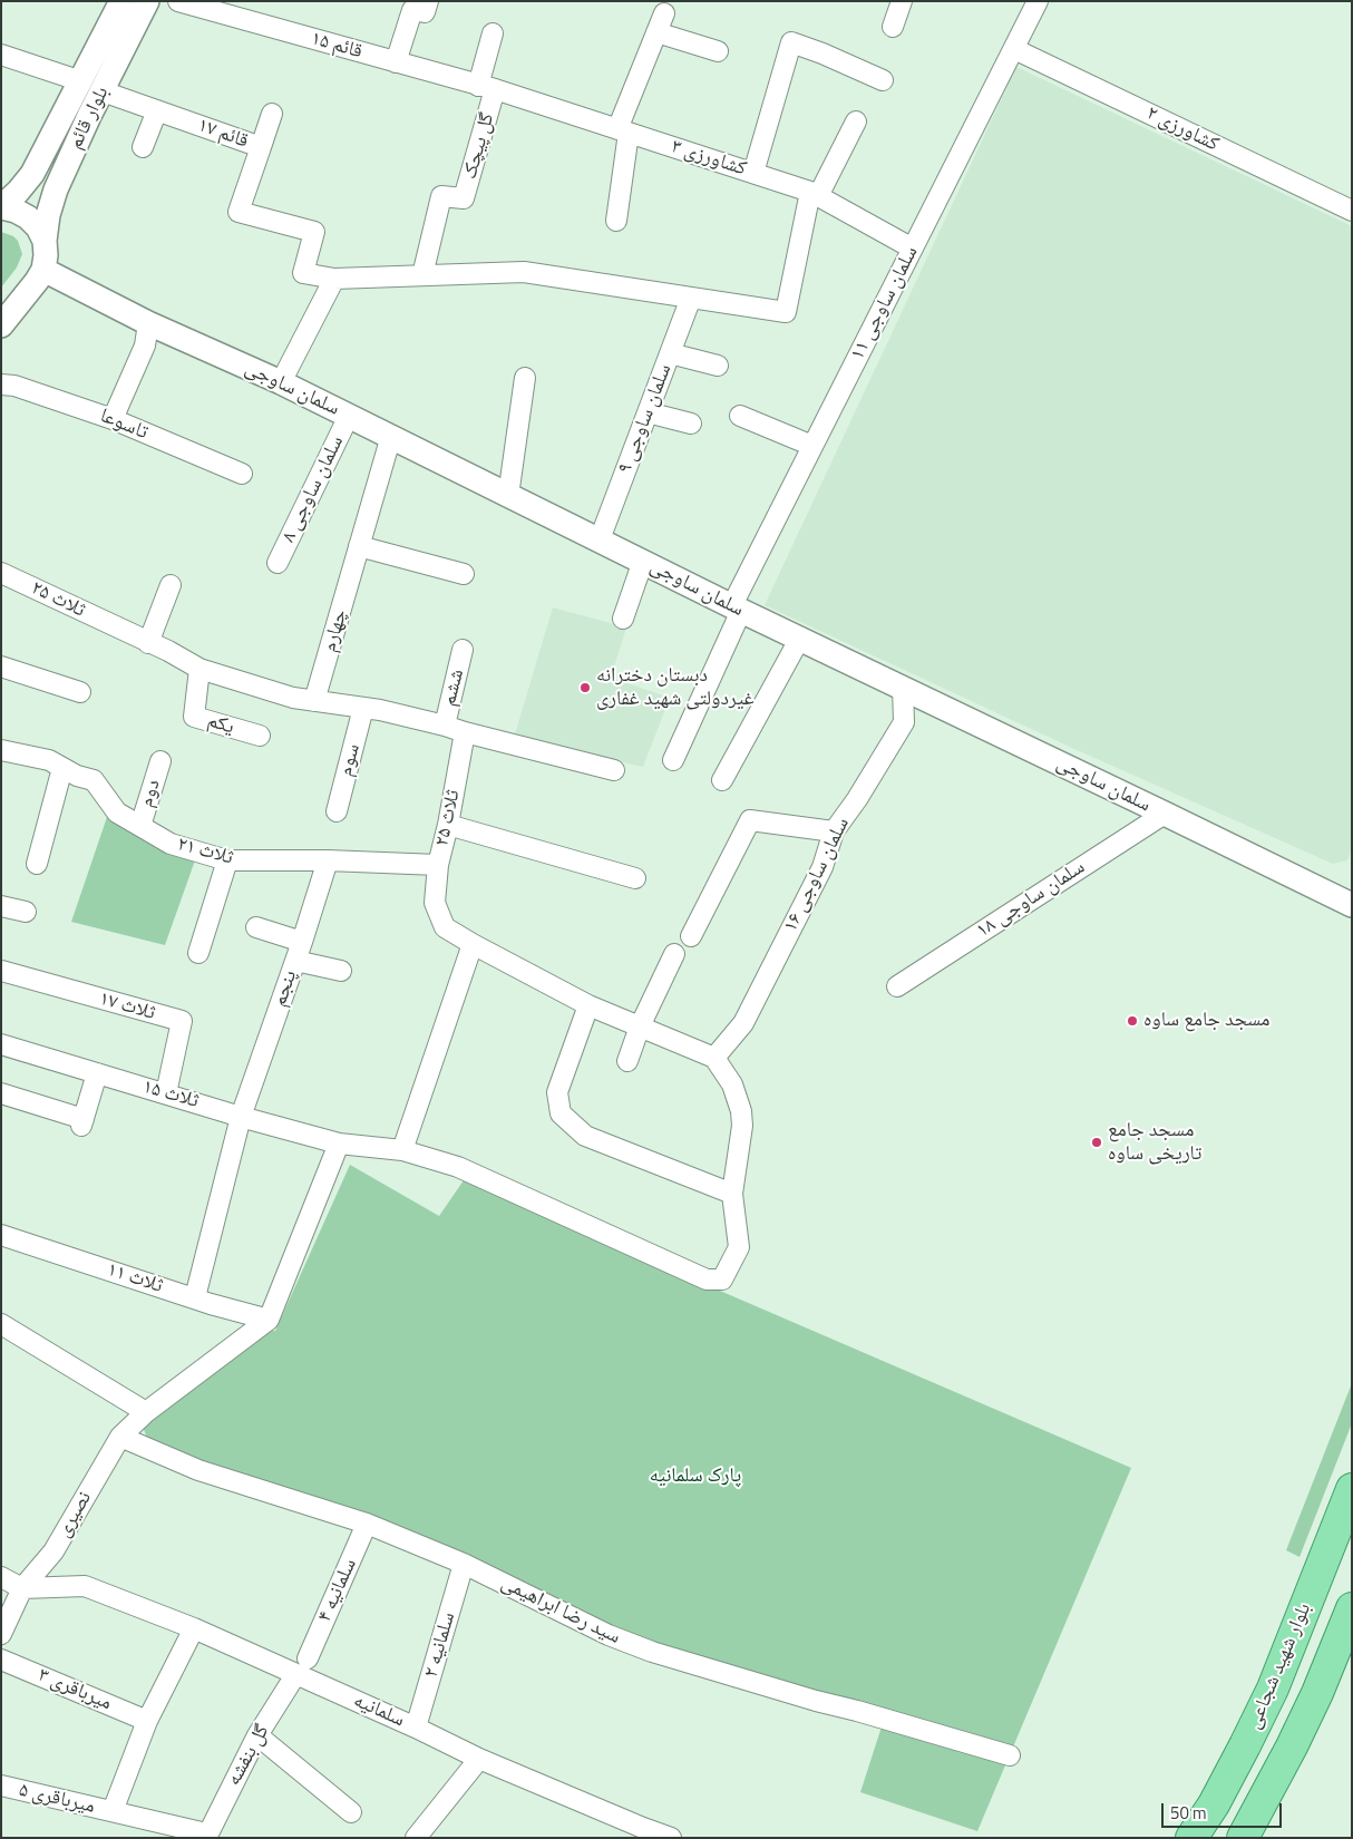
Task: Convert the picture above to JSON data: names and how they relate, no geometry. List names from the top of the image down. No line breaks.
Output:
{"streets":{"main road":["بلوار شهید شجاعی"],"street":["قائم ۱۵","بلوار قائم","کشاورزی ۲","قائم ۱۷","گل پیچک","کشاورزی ۳","سلمان ساوجی ۱۱","سلمان ساوجی","سلمان ساوجی ۹","تاسوعا","سلمان ساوجی ۸","ثلاث ۲۵","چهارم","ششم","یکم","سوم","دوم","ثلاث ۲۱","سلمان ساوجی ۱۶","سلمان ساوجی ۱۸","پنجم","ثلاث ۱۷","ثلاث ۱۵","ثلاث ۱۱","نصیری","سلمانیه ۴","سید رضا ابراهیمی","سلمانیه ۲","میرباقری ۳","سلمانیه","گل بنفشه","میرباقری ۵"]},"crossings":[["قائم ۱۵","گل پیچک"],["قائم ۱۵","کشاورزی ۳"],["بلوار قائم","قائم ۱۷"],["بلوار قائم","سلمان ساوجی"],["کشاورزی ۲","سلمان ساوجی ۱۱"],["گل پیچک","کشاورزی ۳"],["کشاورزی ۳","سلمان ساوجی ۱۱"],["سلمان ساوجی ۱۱","سلمان ساوجی"],["سلمان ساوجی","سلمان ساوجی ۹"],["سلمان ساوجی","سلمان ساوجی ۸"],["سلمان ساوجی","چهارم"],["سلمان ساوجی","سلمان ساوجی ۱۶"],["سلمان ساوجی","سلمان ساوجی ۱۸"],["ثلاث ۲۵","چهارم"],["ثلاث ۲۵","ششم"],["ثلاث ۲۵","یکم"],["ثلاث ۲۵","سوم"],["ثلاث ۲۵","ثلاث ۲۱"],["ثلاث ۲۵","سلمان ساوجی ۱۶"],["دوم","ثلاث ۲۱"],["ثلاث ۲۱","پنجم"],["پنجم","ثلاث ۱۵"],["پنجم","ثلاث ۱۱"],["ثلاث ۱۷","ثلاث ۱۵"],["ثلاث ۱۱","نصیری"],["نصیری","سید رضا ابراهیمی"],["نصیری","سلمانیه"],["سلمانیه ۴","سید رضا ابراهیمی"],["سید رضا ابراهیمی","سلمانیه ۲"],["سلمانیه ۲","سلمانیه"],["سلمانیه","گل بنفشه"],["گل بنفشه","میرباقری ۵"]],"parks":["پارک سلمانیه"],"places":["دبستان دخترانه غیردولتی شهید غفاری","مسجد جامع ساوه","مسجد جامع تاریخی ساوه"],"scale_bar":"50 m"}
